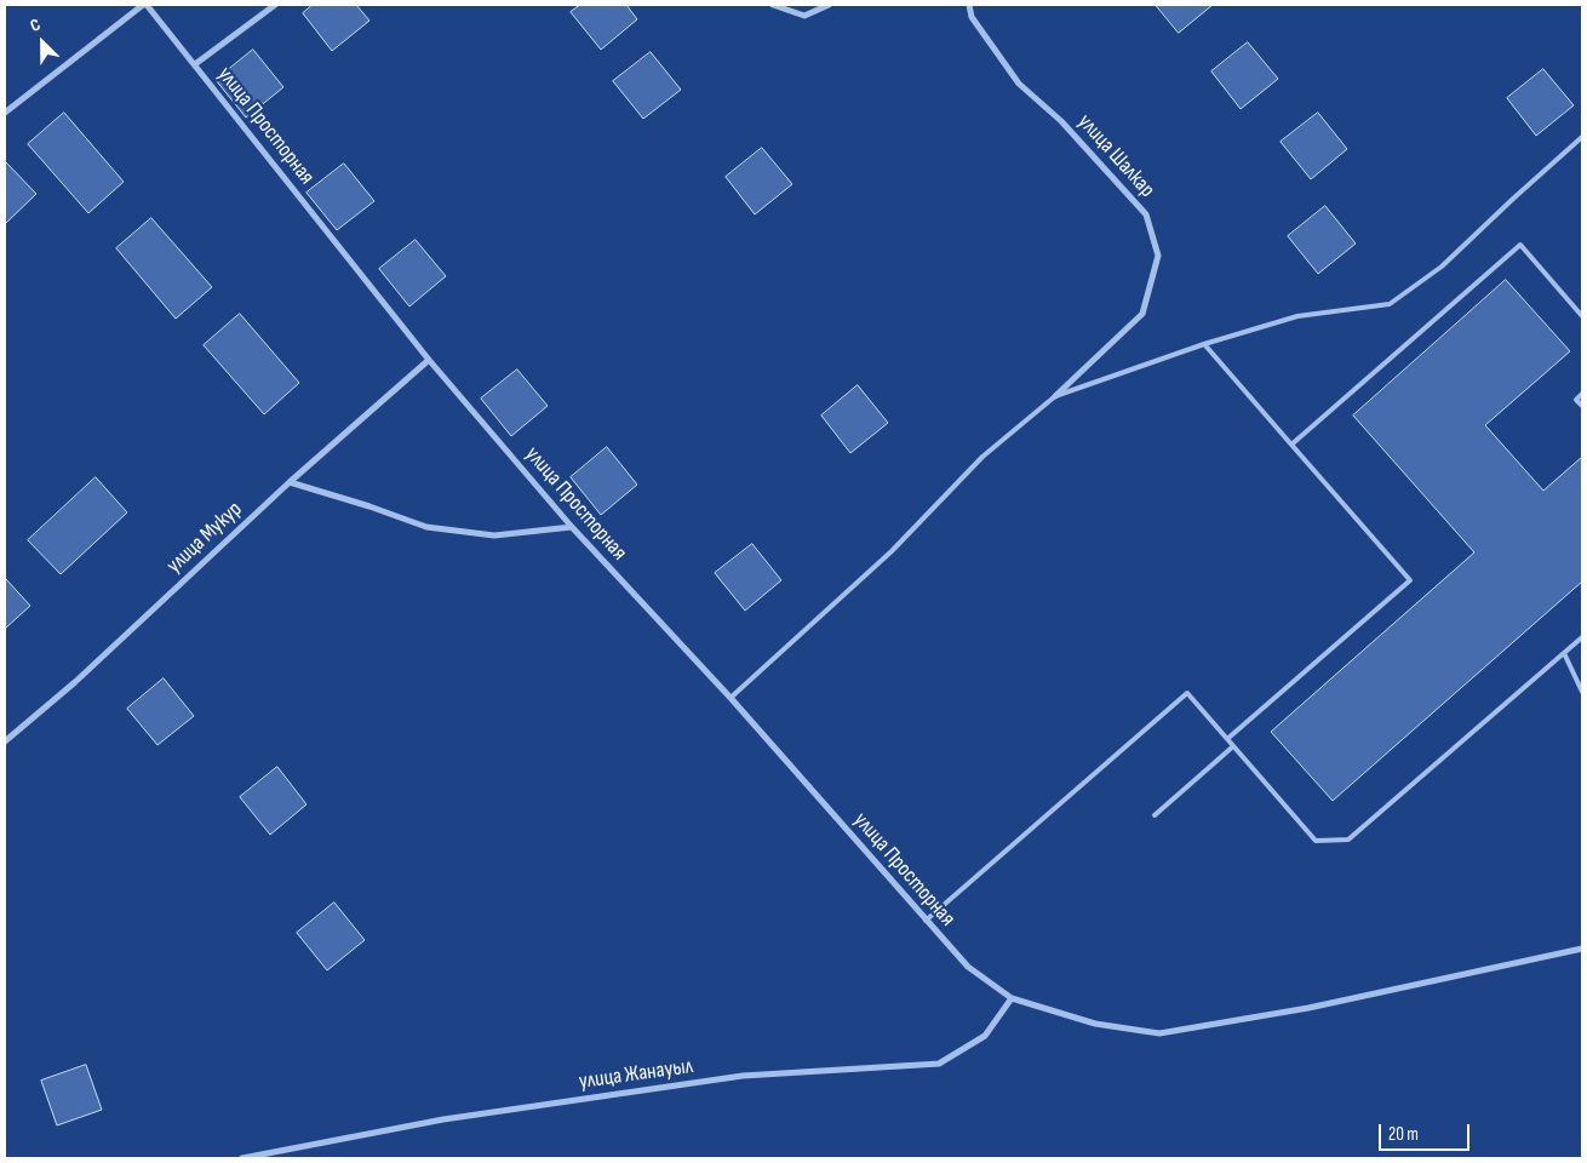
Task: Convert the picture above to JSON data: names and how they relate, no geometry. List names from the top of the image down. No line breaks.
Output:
{"streets":{"street":["улица Просторная","улица Шалкар","улица Мукур","улица Жанауыл"]},"crossings":[["улица Просторная","улица Мукур"],["улица Просторная","улица Жанауыл"]],"scale_bar":"20 m","north":"top left"}
